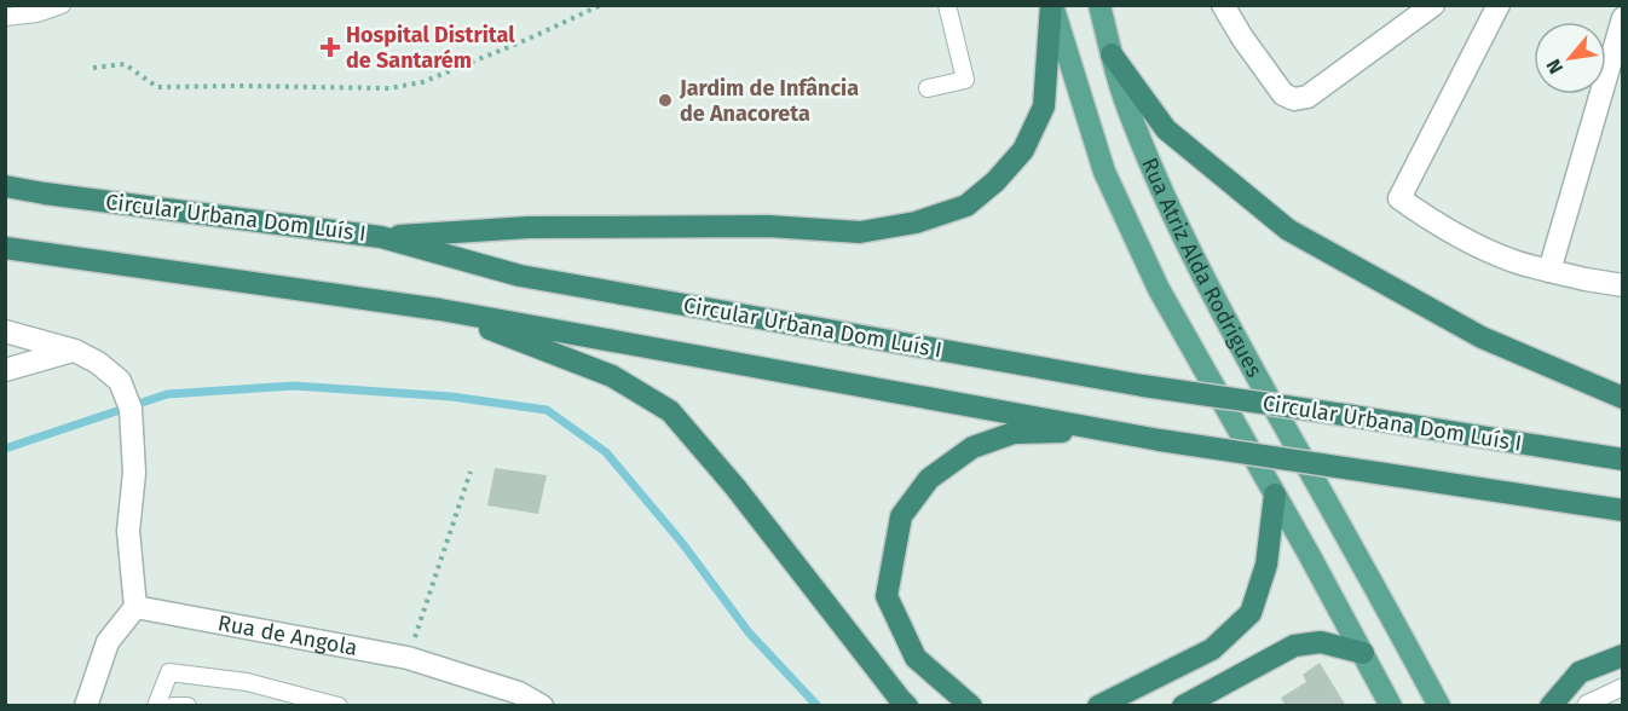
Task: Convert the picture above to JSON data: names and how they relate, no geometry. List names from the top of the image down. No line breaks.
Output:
{"streets":{"highway":["Circular Urbana Dom Luís I"],"main road":["Rua Atriz Alda Rodrigues"],"street":["Rua de Angola"]},"places":{"health":["Hospital Distrital de Santarém"],"other":["Jardim de Infância de Anacoreta"]},"north":"bottom left"}
